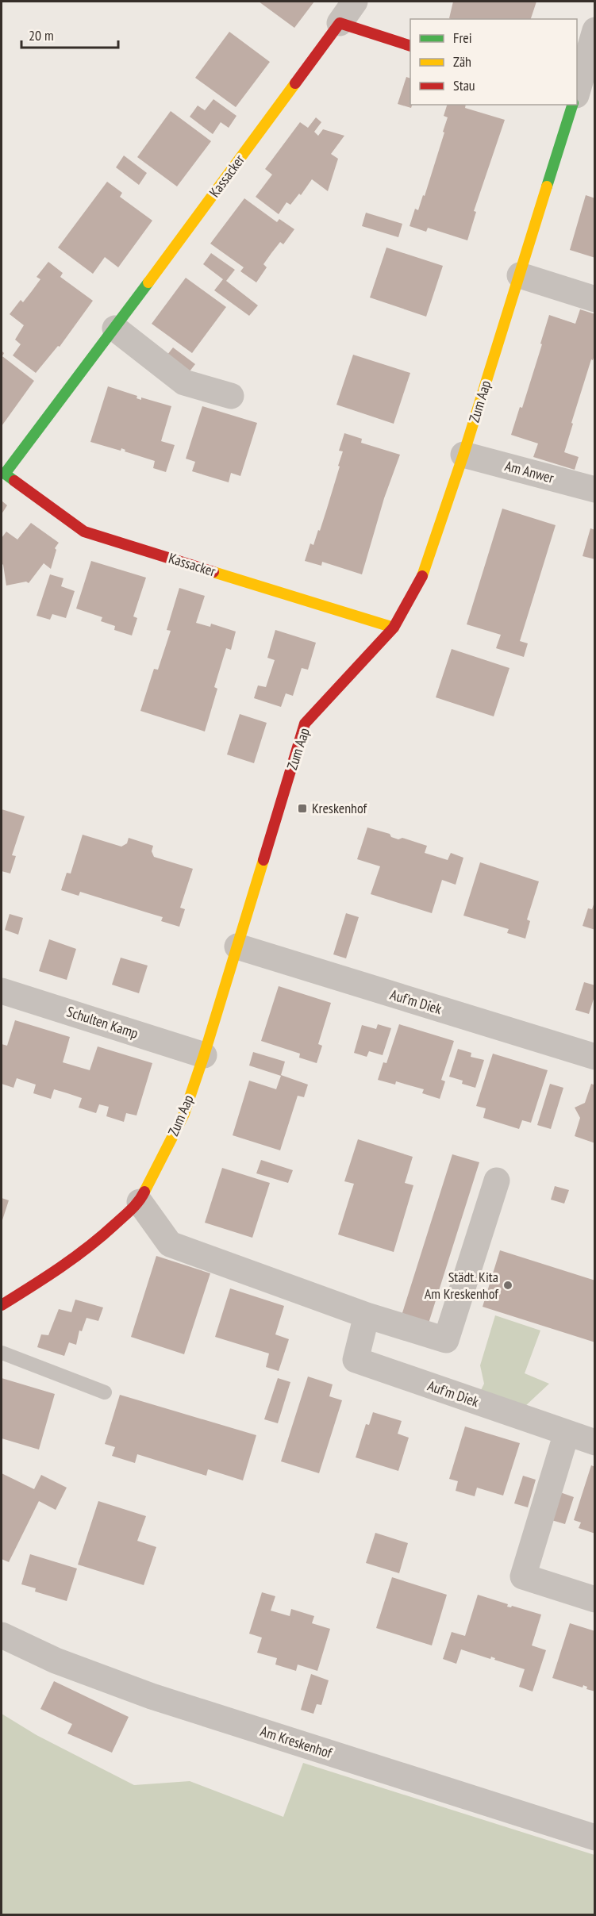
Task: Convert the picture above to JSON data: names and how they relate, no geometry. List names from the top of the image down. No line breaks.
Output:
{"streets":{"street":["Kassacker","Zum Aap","Am Anwer","Auf'm Diek","Schulten Kamp","Am Kreskenhof"]},"crossings":[["Kassacker","Zum Aap"],["Zum Aap","Am Anwer"],["Zum Aap","Auf'm Diek"],["Zum Aap","Schulten Kamp"]],"places":{"transit":["Kreskenhof"],"other":["Städt. Kita Am Kreskenhof"]},"legend":["Frei","Zäh","Stau"],"scale_bar":"20 m"}
